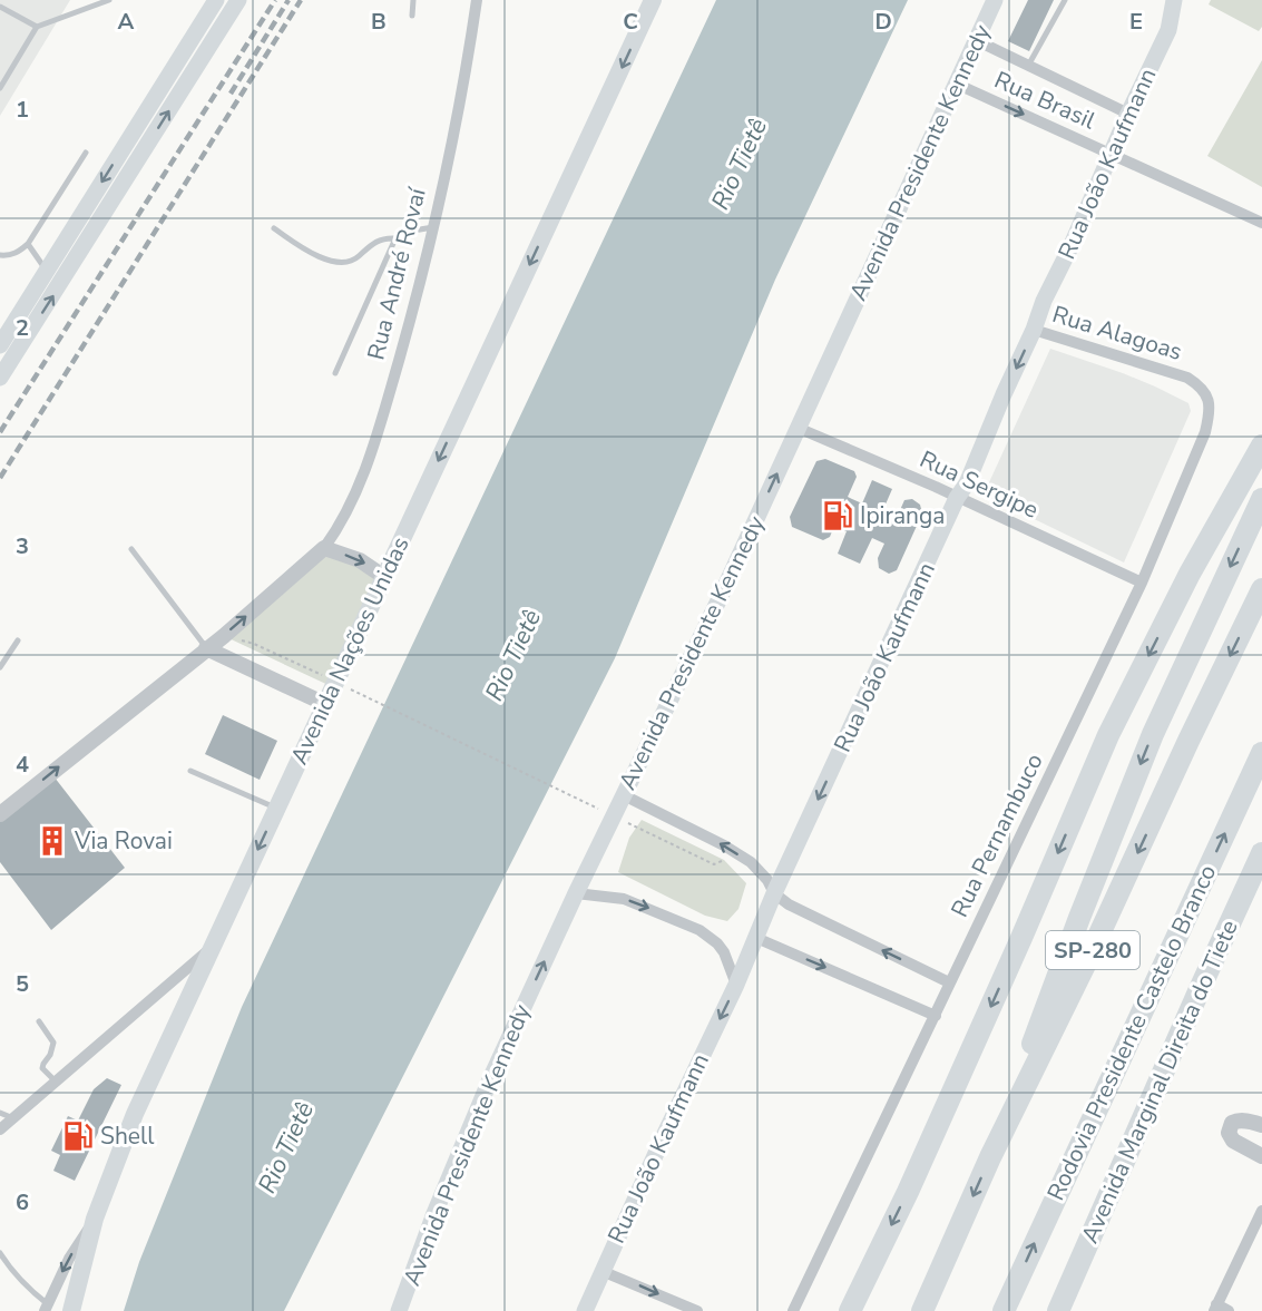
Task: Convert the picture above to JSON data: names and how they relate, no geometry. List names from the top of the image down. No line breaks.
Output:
{"streets":{"highway":["SP-280","Rodovia Presidente Castelo Branco","Avenida Marginal Direita do Tiete"],"main road":["Avenida Presidente Kennedy","Rua João Kaufmann","Avenida Nações Unidas"],"street":["Rua Brasil","Rua André Rovaí","Rua Alagoas","Rua Sergipe","Rua Pernambuco"]},"crossings":[["Rua Brasil","Avenida Presidente Kennedy"],["Rua Brasil","Rua João Kaufmann"],["Avenida Presidente Kennedy","Rua Sergipe"],["Rua João Kaufmann","Rua Alagoas"],["Rua João Kaufmann","Rua Sergipe"],["Rua Alagoas","Rua Pernambuco"],["Rua Sergipe","Rua Pernambuco"]],"one_way":["Avenida Presidente Kennedy","Rua João Kaufmann","Rua André Rovaí","Avenida Nações Unidas"],"water":["Rio Tietê"],"places":{"fuel station":["Ipiranga","Shell"],"building":["Via Rovai"]},"grid":{"columns":["A","B","C","D","E"],"rows":["1","2","3","4","5","6"]}}
